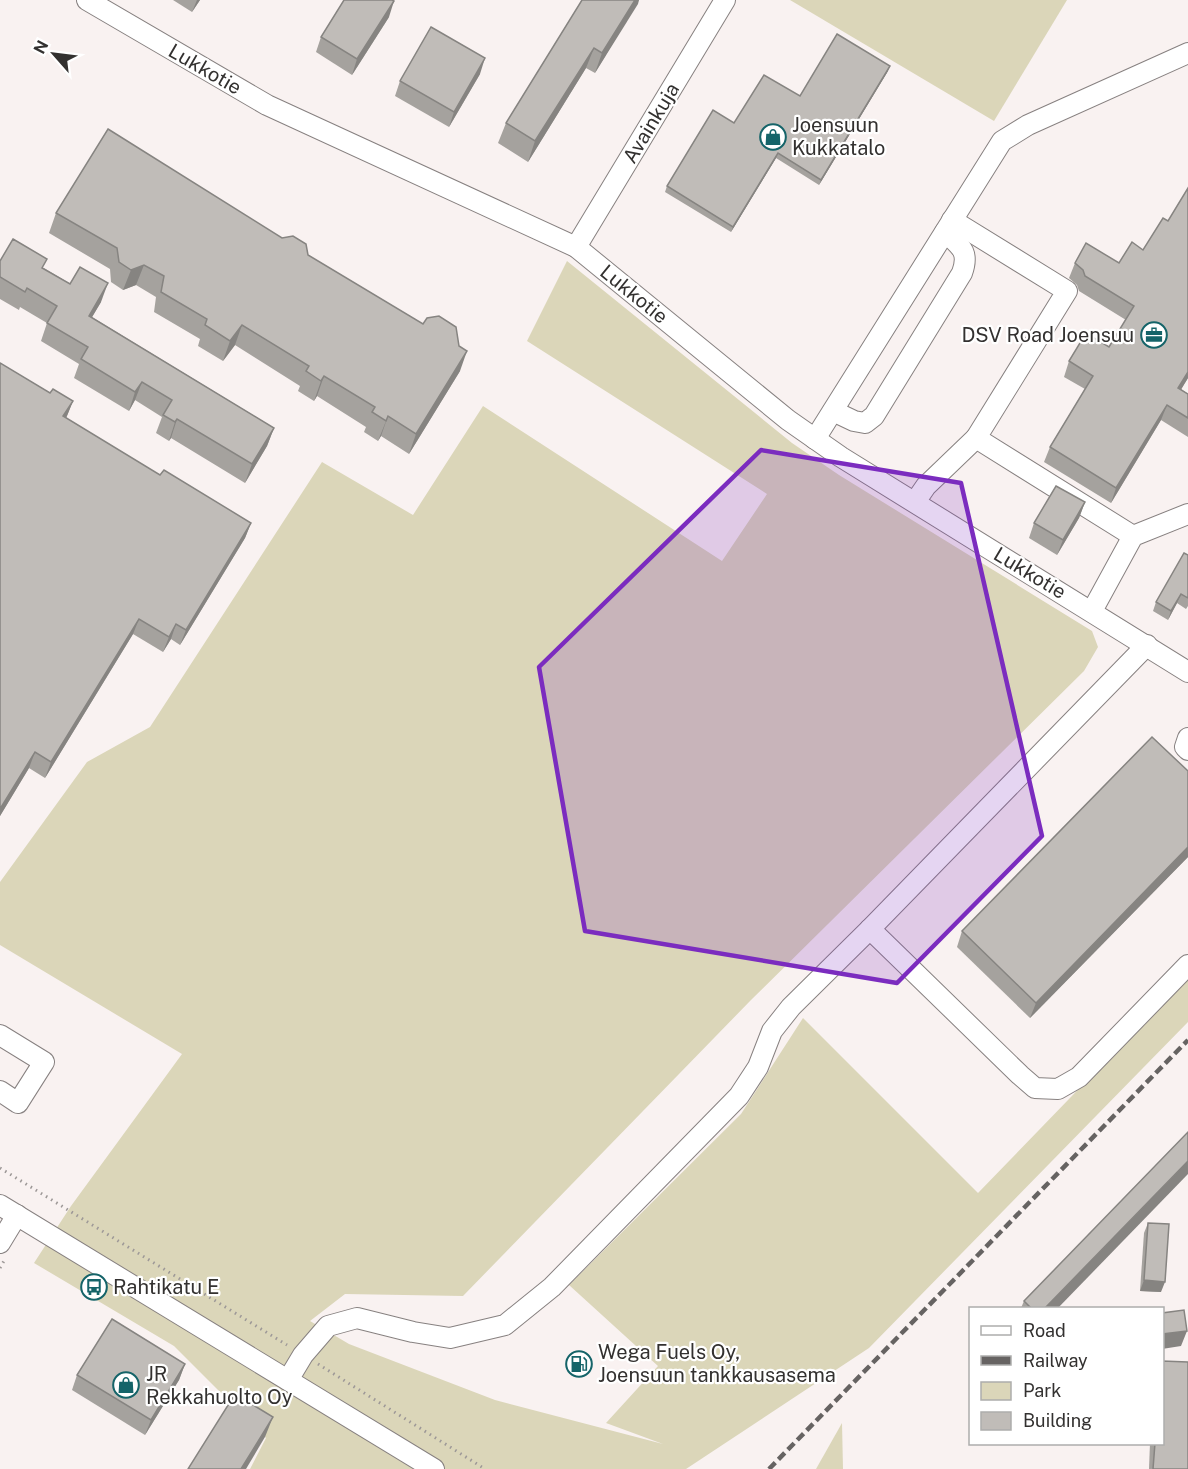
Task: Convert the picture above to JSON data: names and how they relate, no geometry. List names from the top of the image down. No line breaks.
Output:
{"streets":{"street":["Lukkotie","Avainkuja"]},"crossings":[["Lukkotie","Avainkuja"]],"places":{"shop":["Joensuun Kukkatalo","JR Rekkahuolto Oy"],"office":["DSV Road Joensuu"],"bus stop":["Rahtikatu E"],"fuel station":["Wega Fuels Oy, Joensuun tankkausasema"]},"legend":["Road","Railway","Park","Building"],"north":"top left"}
